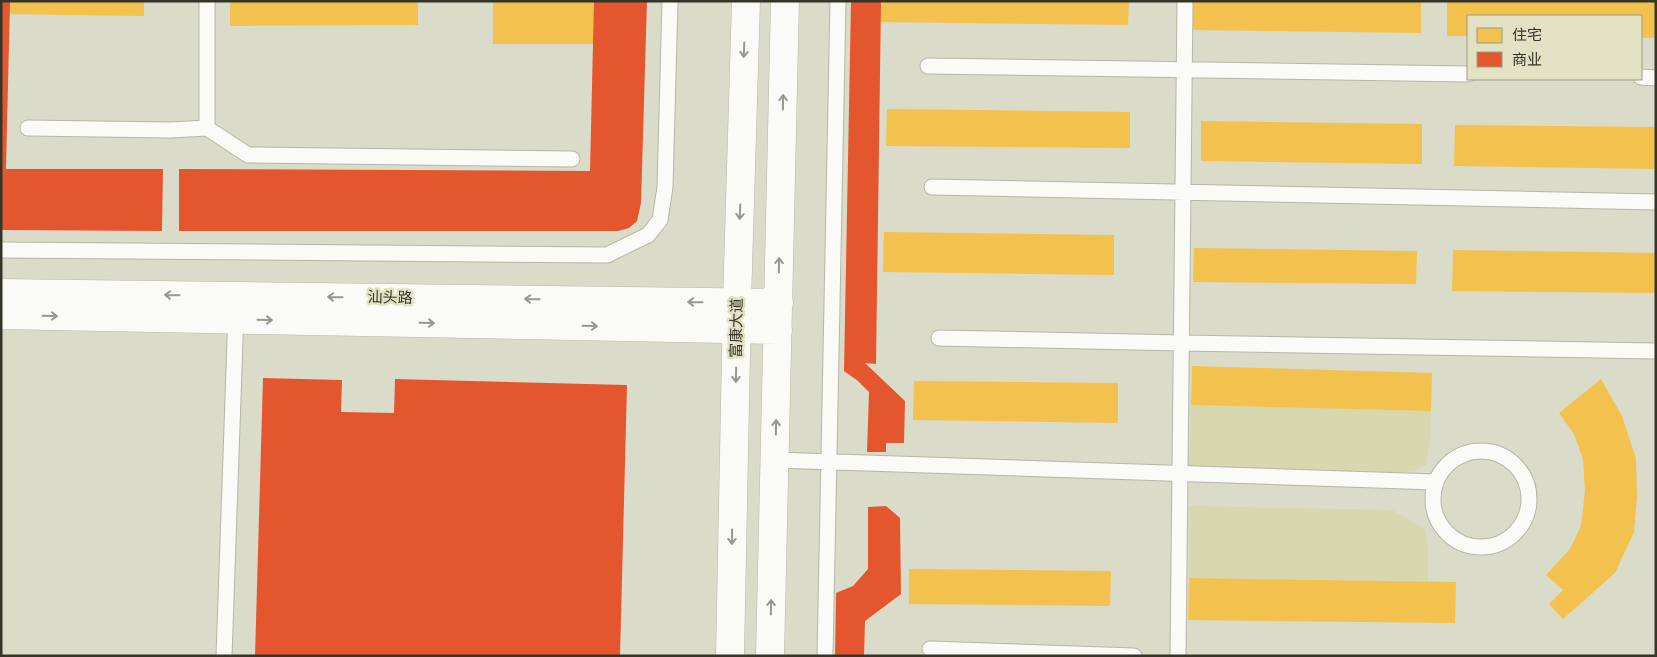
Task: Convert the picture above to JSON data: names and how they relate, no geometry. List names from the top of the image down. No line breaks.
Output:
{"streets":{"street":["汕头路","富康大道"]},"crossings":[["汕头路","富康大道"]],"legend":["住宅","商业"]}
